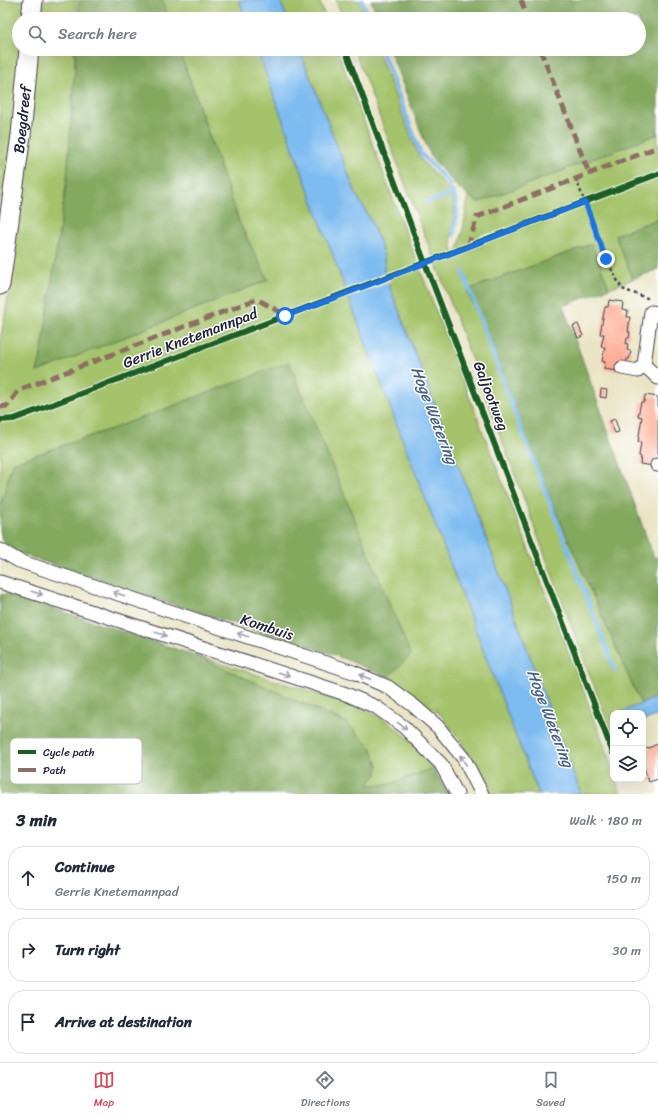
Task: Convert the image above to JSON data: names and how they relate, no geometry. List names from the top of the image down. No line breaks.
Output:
{"streets":{"street":["Boegdreef","Kombuis"],"cycle path":["Gerrie Knetemannpad","Galjootweg"]},"water":["Hoge Wetering"],"legend":["Cycle path","Path"],"page":{"search":"Search here","heading":["3 min","Walk · 180 m"],"list":[["Continue","Gerrie Knetemannpad","150 m"],["Turn right","30 m"],"Arrive at destination"],"nav":["Map","Directions","Saved"]}}
